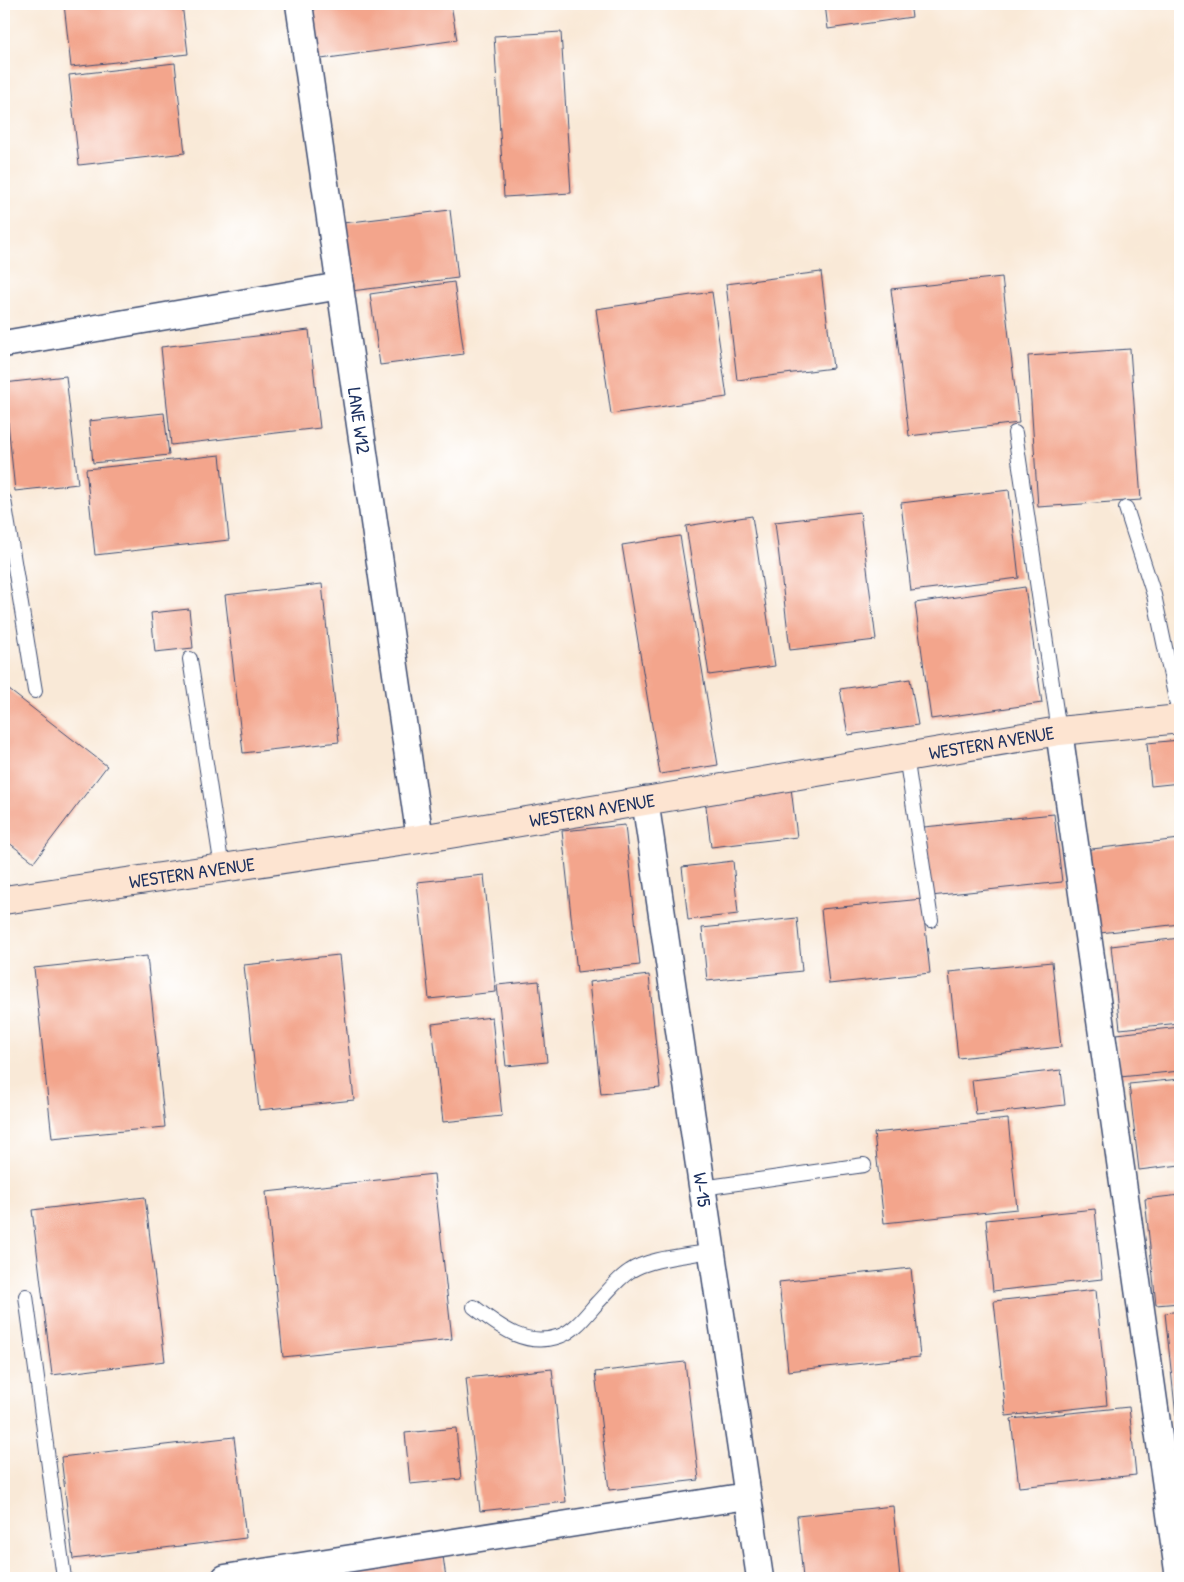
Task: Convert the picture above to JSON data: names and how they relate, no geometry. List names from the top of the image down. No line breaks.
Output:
{"streets":{"street":["LANE W12","WESTERN AVENUE","W-15"]},"crossings":[["LANE W12","WESTERN AVENUE"],["WESTERN AVENUE","W-15"]]}
